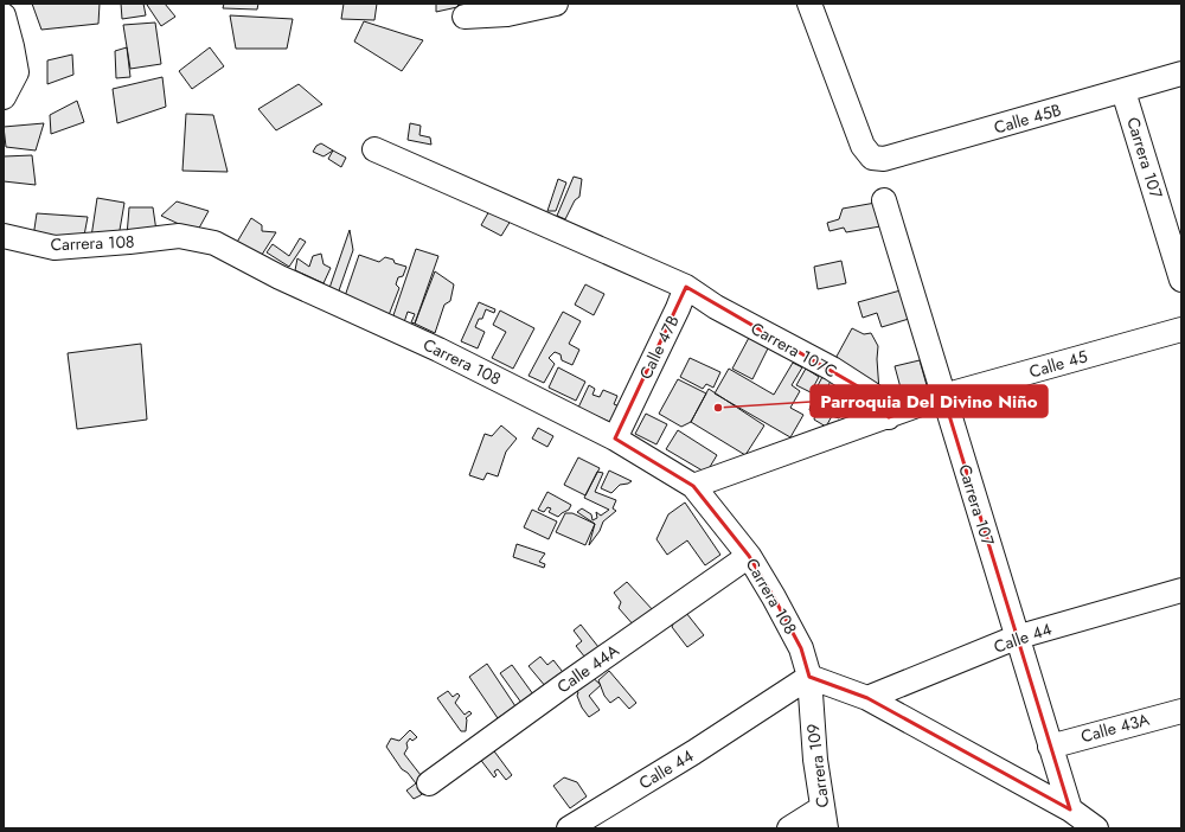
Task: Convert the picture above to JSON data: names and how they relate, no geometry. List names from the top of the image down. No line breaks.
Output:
{"streets":{"street":["Calle 45B","Carrera 107","Carrera 108","Calle 47B","Carrera 107C","Calle 45","Calle 44","Calle 44A","Calle 43A","Carrera 109"]},"crossings":[["Calle 45B","Carrera 107"],["Carrera 107","Calle 45"],["Carrera 107","Calle 44"],["Carrera 107","Calle 43A"],["Carrera 108","Calle 47B"],["Carrera 108","Calle 45"],["Carrera 108","Calle 44"],["Carrera 108","Calle 44A"],["Carrera 108","Carrera 109"],["Calle 47B","Carrera 107C"],["Carrera 107C","Calle 45"]],"places":["Parroquia Del Divino Niño"]}
